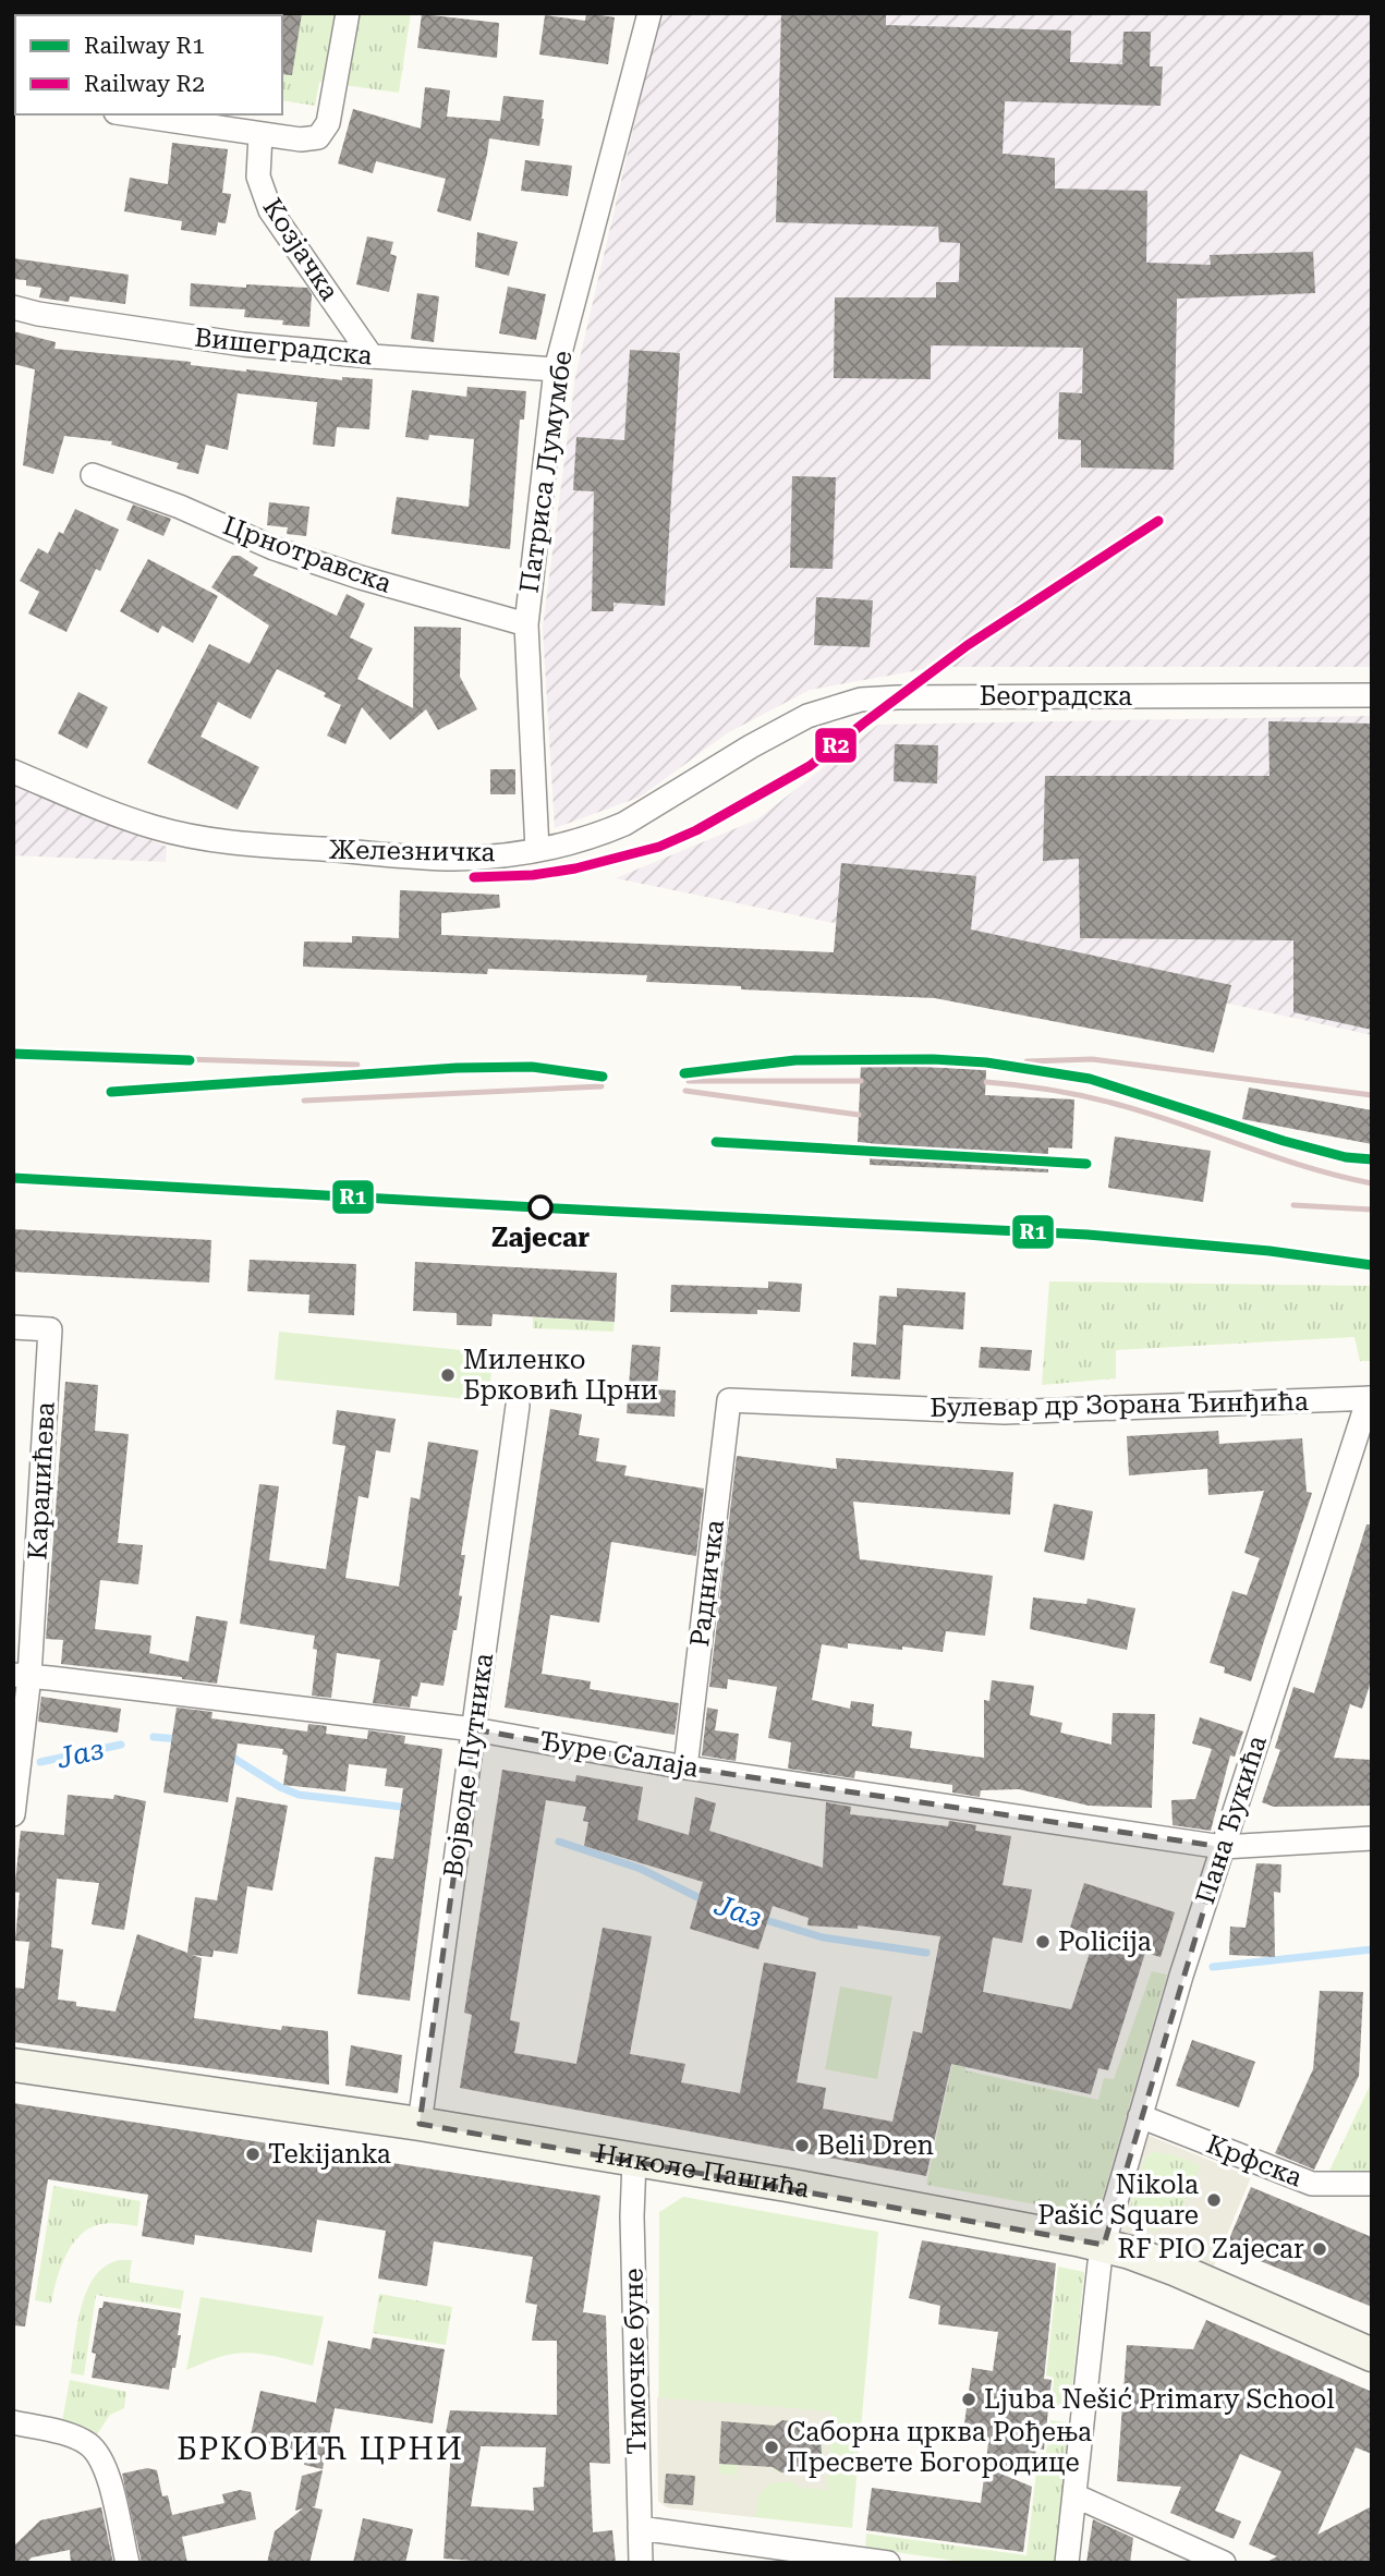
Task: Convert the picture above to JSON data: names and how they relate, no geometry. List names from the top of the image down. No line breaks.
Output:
{"streets":{"street":["Козјачка","Вишеградска","Патриса Лумумбе","Црнотравска","Београдска","Железничка","Булевар др Зорана Ђинђића","Караџићева","Радничка","Ђуре Салаја","Војводе Путника","Пана Ђукића","Крфска","Николе Пашића","Тимочке буне"]},"crossings":[["Козјачка","Вишеградска"],["Вишеградска","Патриса Лумумбе"],["Патриса Лумумбе","Црнотравска"],["Патриса Лумумбе","Железничка"],["Београдска","Железничка"],["Булевар др Зорана Ђинђића","Радничка"],["Булевар др Зорана Ђинђића","Пана Ђукића"],["Караџићева","Ђуре Салаја"],["Радничка","Ђуре Салаја"],["Ђуре Салаја","Војводе Путника"],["Ђуре Салаја","Пана Ђукића"],["Војводе Путника","Николе Пашића"],["Пана Ђукића","Крфска"],["Пана Ђукића","Николе Пашића"],["Николе Пашића","Тимочке буне"]],"districts":["БРКОВИЋ ЦРНИ"],"water":["Јаз"],"places":["Zajecar","Миленко Брковић Црни","Policija","Beli Dren","Tekijanka","Nikola Pašić Square","RF PIO Zajecar","Ljuba Nešić Primary School","Саборна црква Рођења Пресвете Богородице"],"lines":["rail line R2","rail line R1"],"legend":["Railway R1","Railway R2"]}
